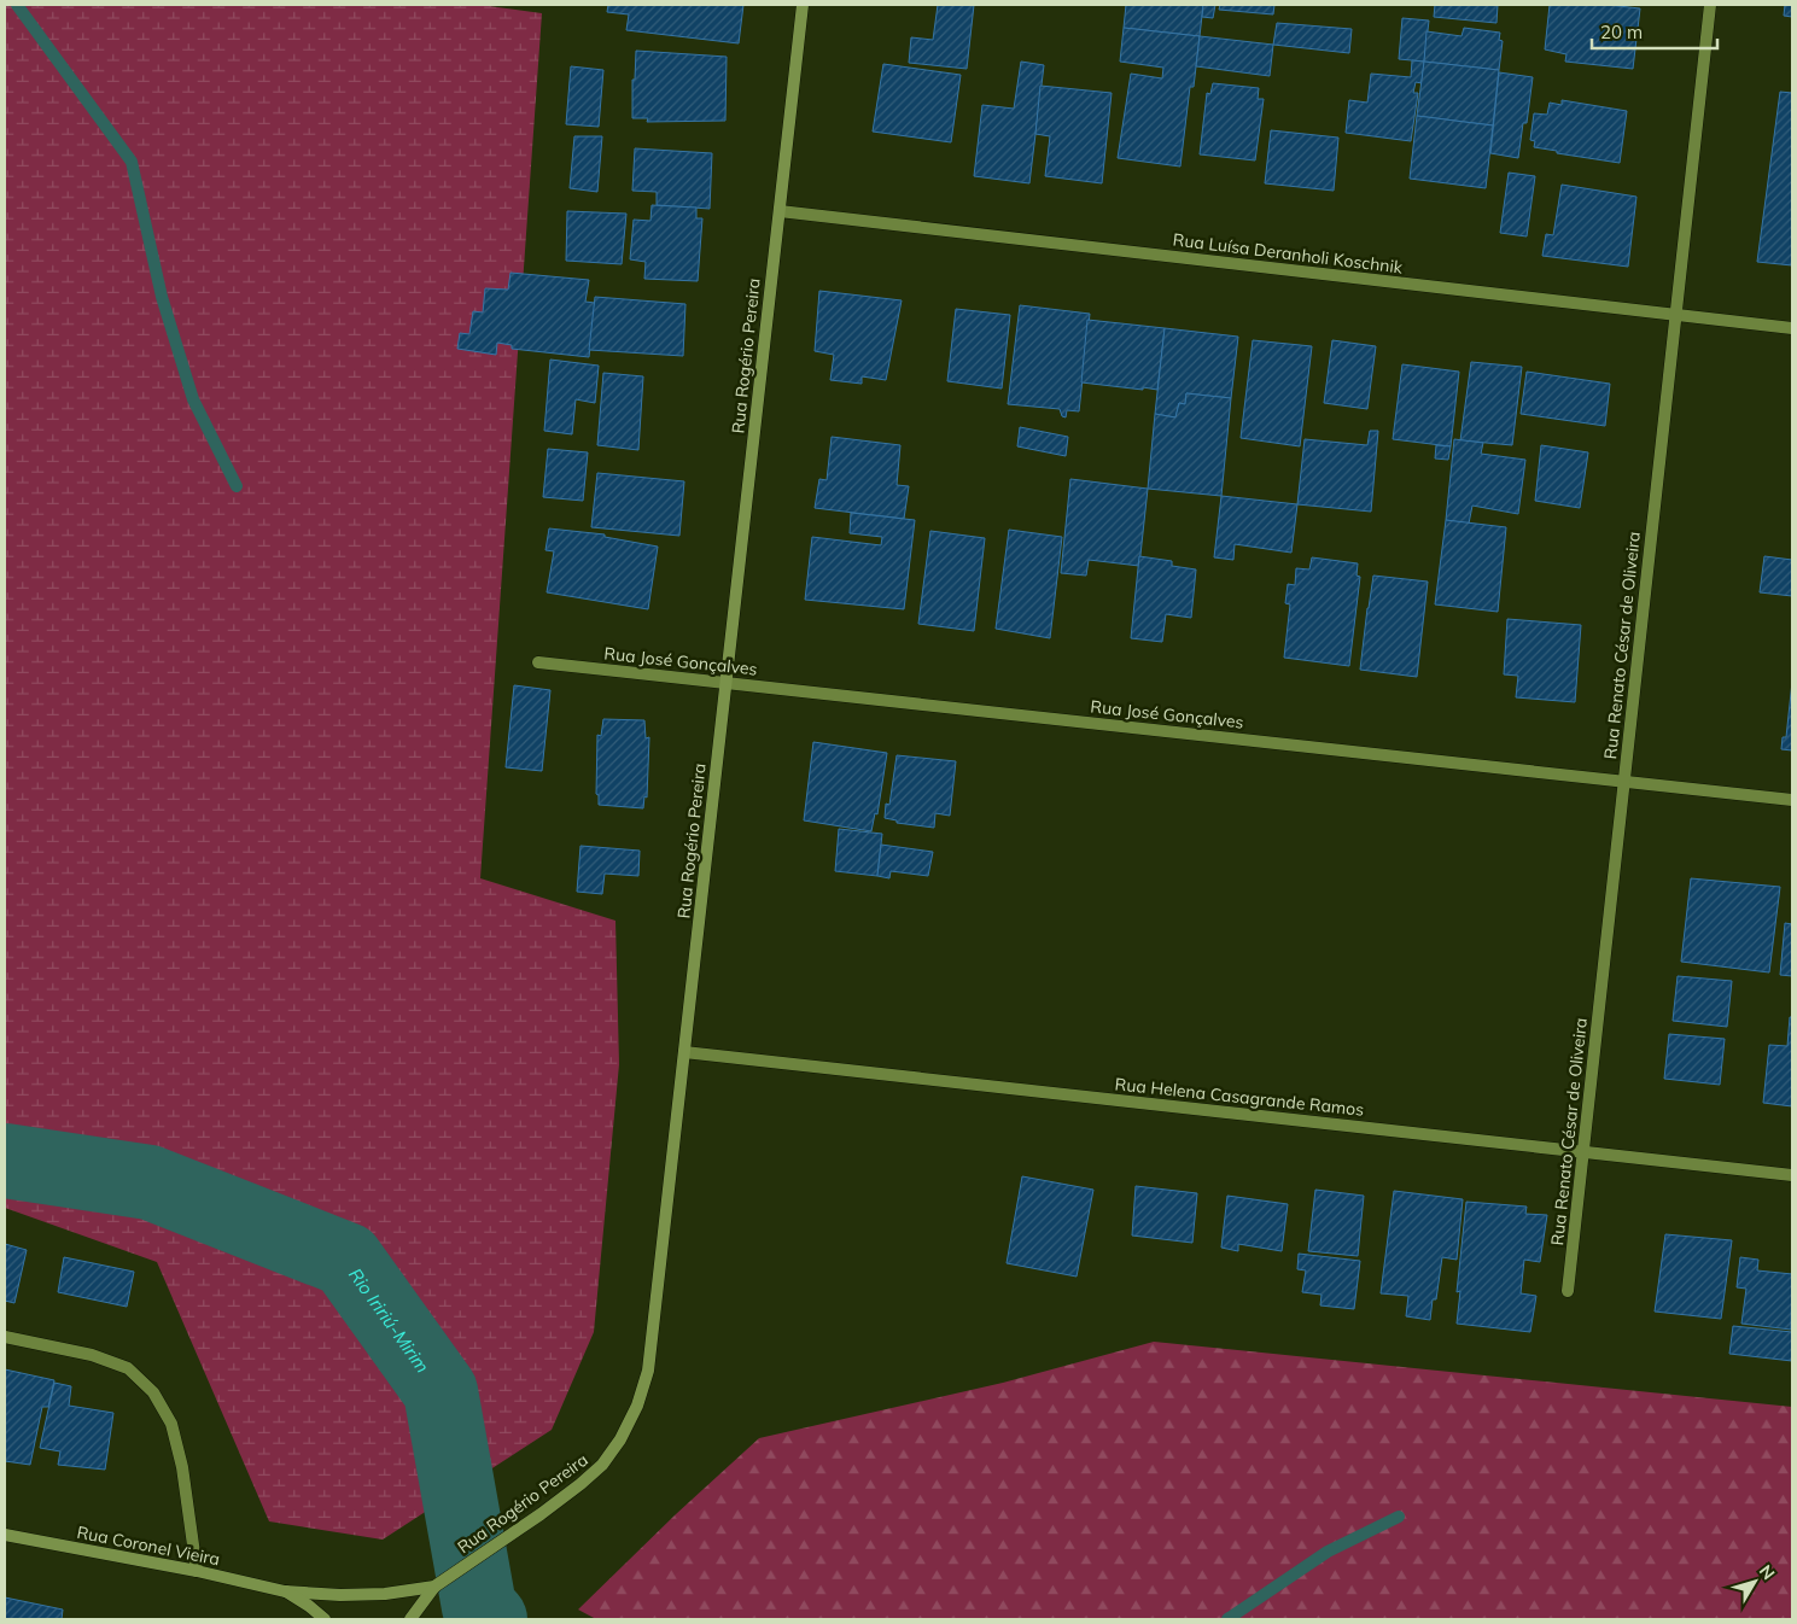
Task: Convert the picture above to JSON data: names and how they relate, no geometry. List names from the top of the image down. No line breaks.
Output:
{"streets":{"street":["Rua Luísa Deranholi Koschnik","Rua Rogério Pereira","Rua Renato César de Oliveira","Rua José Gonçalves","Rua Helena Casagrande Ramos","Rua Coronel Vieira"]},"crossings":[["Rua Luísa Deranholi Koschnik","Rua Rogério Pereira"],["Rua Luísa Deranholi Koschnik","Rua Renato César de Oliveira"],["Rua Rogério Pereira","Rua José Gonçalves"],["Rua Rogério Pereira","Rua Helena Casagrande Ramos"],["Rua Renato César de Oliveira","Rua José Gonçalves"],["Rua Renato César de Oliveira","Rua Helena Casagrande Ramos"]],"water":["Rio Iririú-Mirim"],"scale_bar":"20 m","north":"top right"}
